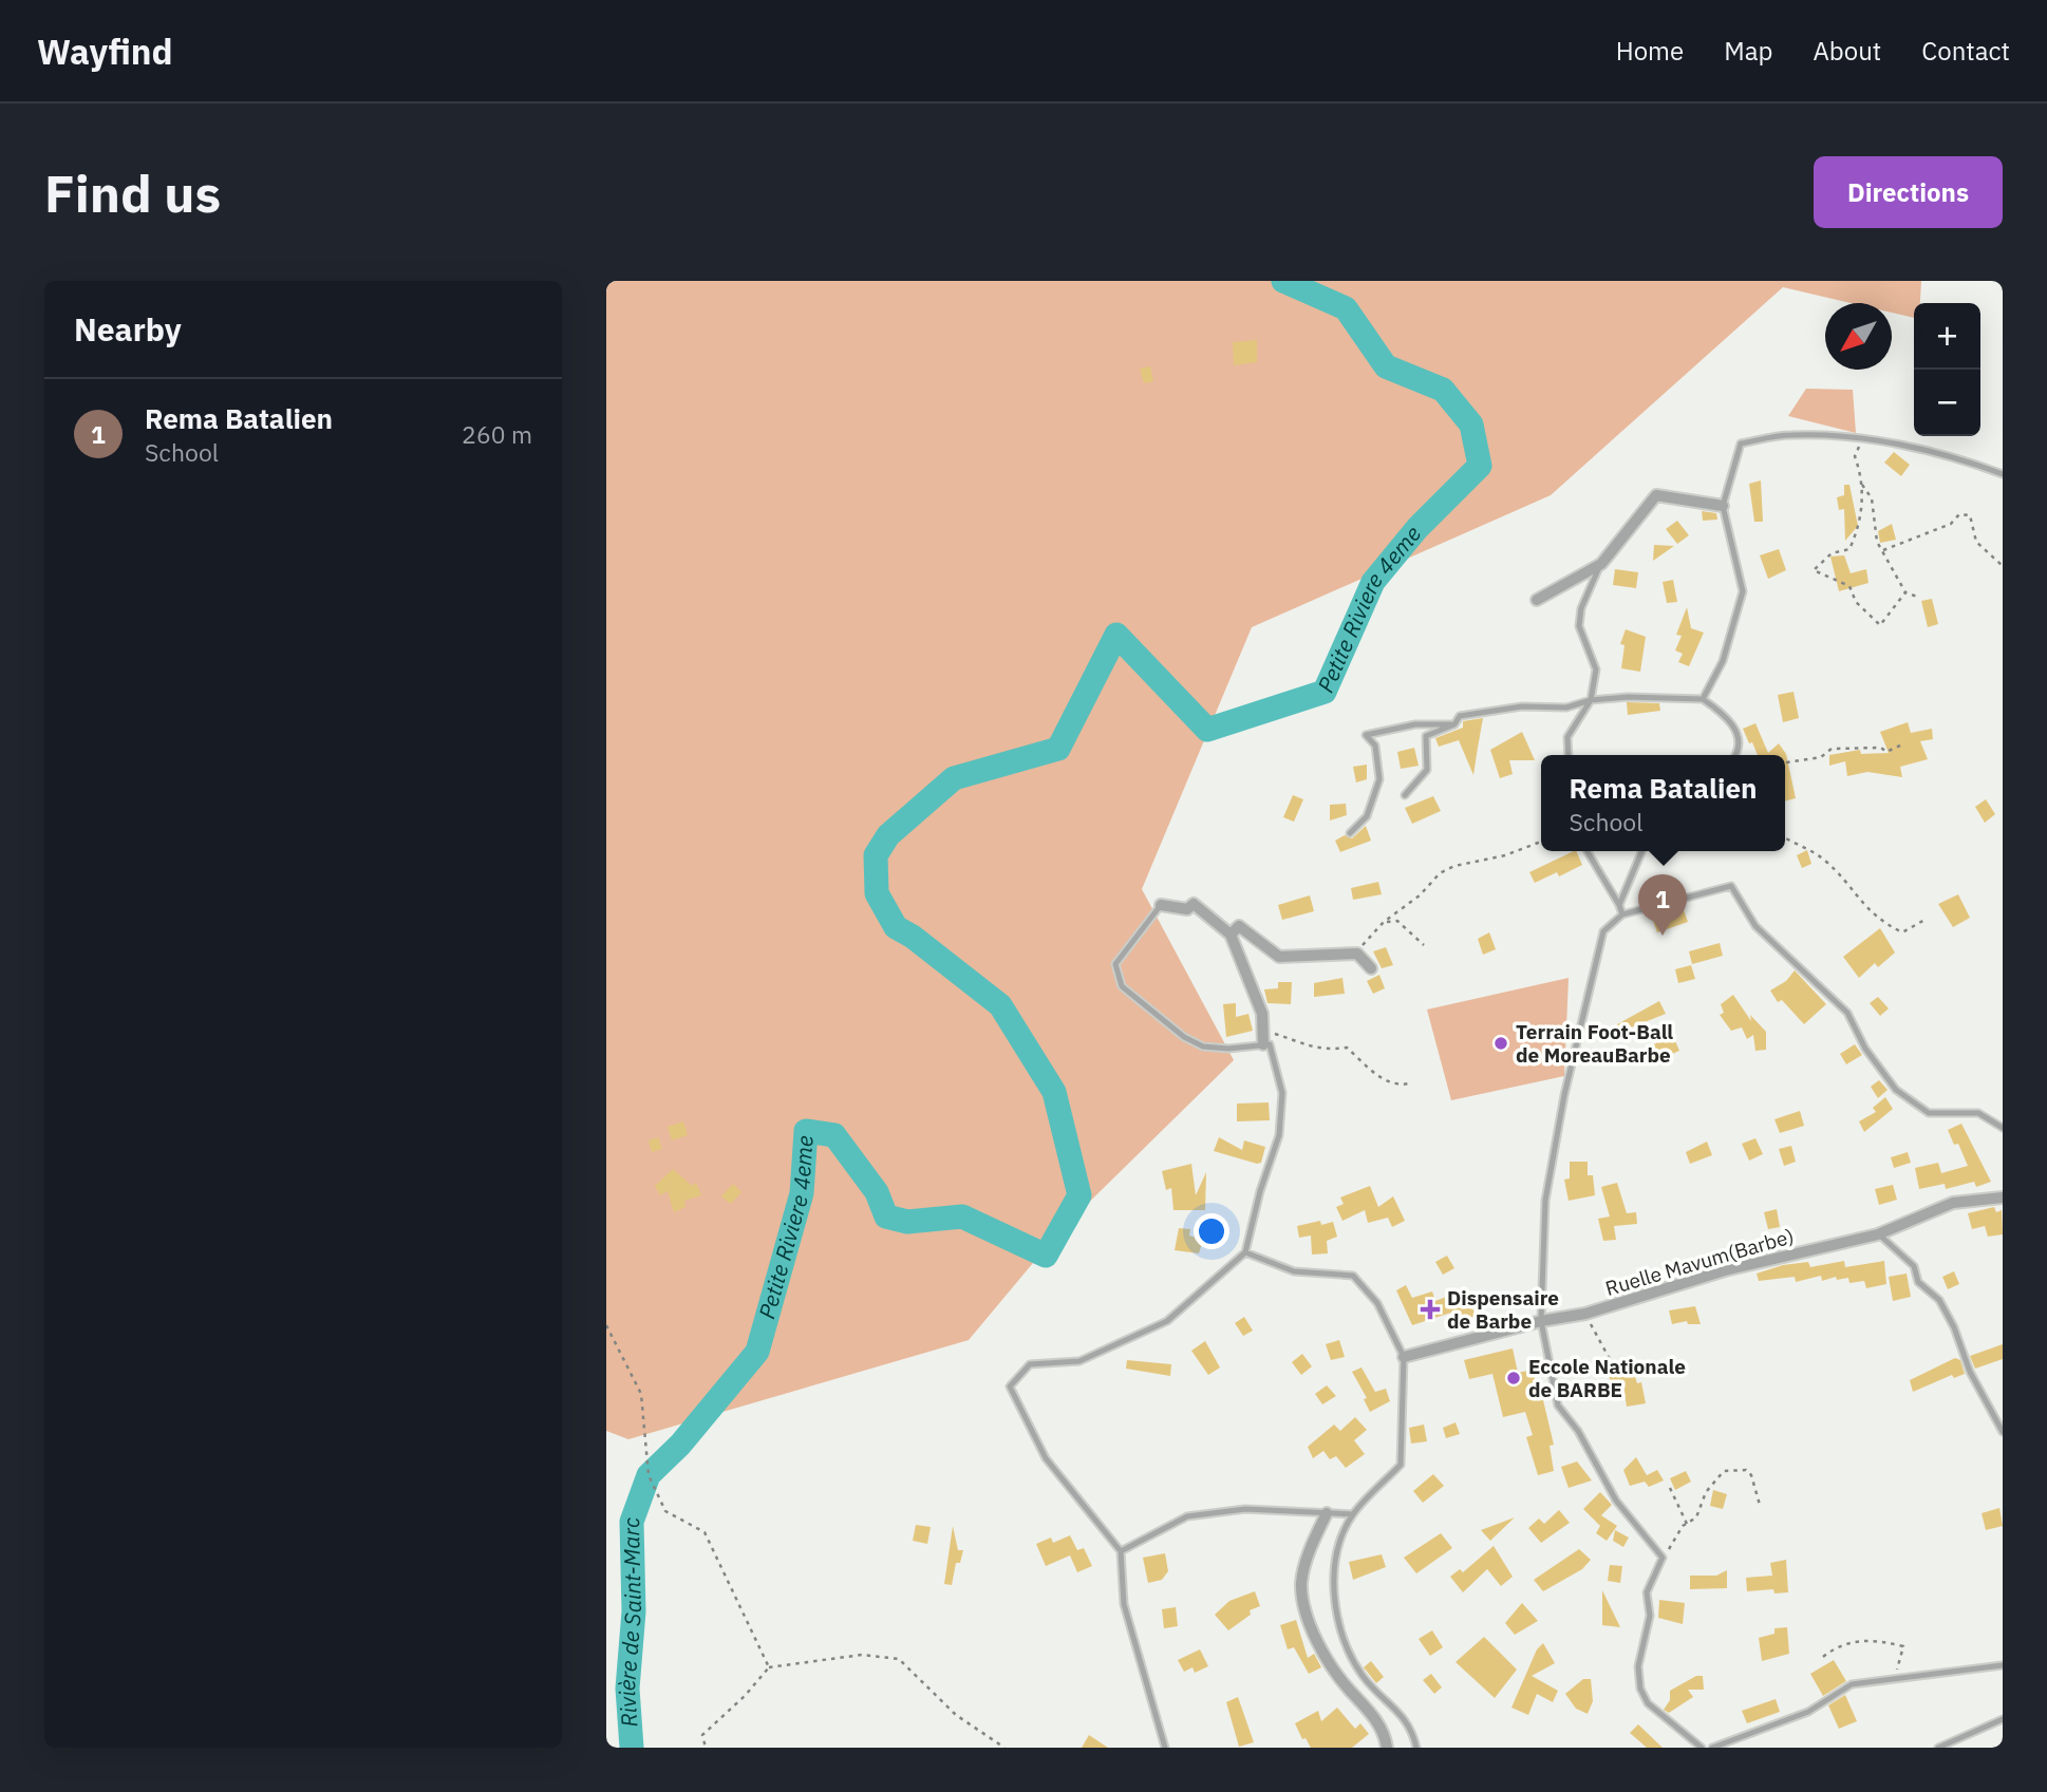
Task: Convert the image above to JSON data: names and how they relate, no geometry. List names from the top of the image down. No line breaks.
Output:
{"streets":{"street":["Ruelle Mavum(Barbe)"]},"water":["Petite Riviere 4eme","Rivière de Saint-Marc"],"places":{"other":["Terrain Foot-Ball de MoreauBarbe","Eccole Nationale de BARBE"],"health":["Dispensaire de Barbe"]},"north":"bottom left","page":{"header":"Wayfind","nav":["Home","Map","About","Contact"],"buttons":"Directions","title":"Find us","heading":"Nearby","map_buttons":["+","−"],"list":[{"mark":"1","name":"Rema Batalien","note":"School","value":"260 m"}],"popup":["Rema Batalien","School"],"pins":"1"}}
